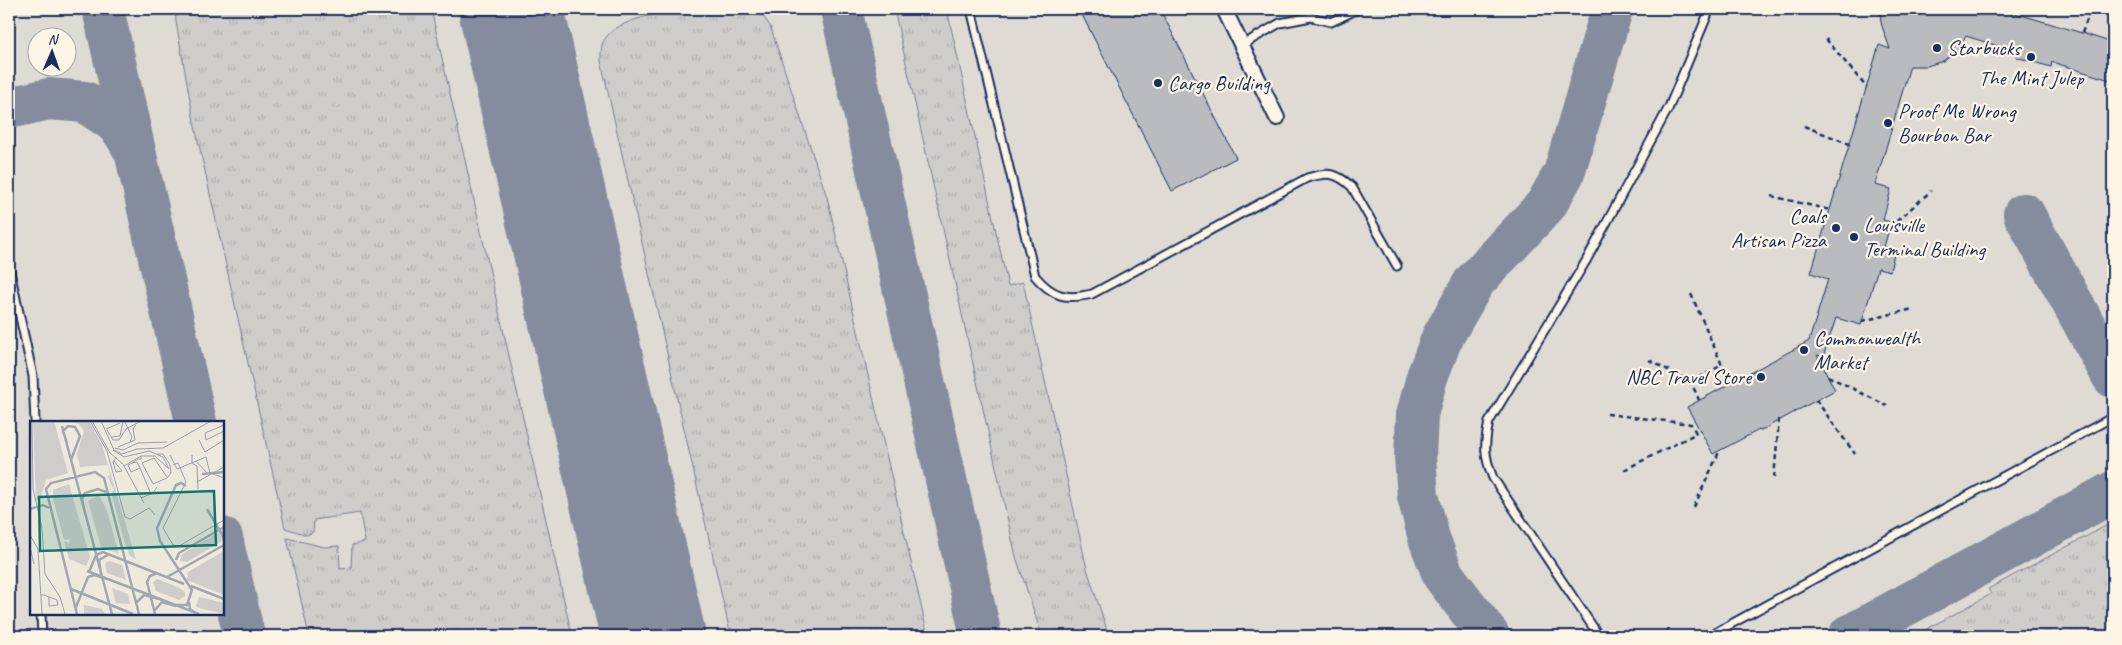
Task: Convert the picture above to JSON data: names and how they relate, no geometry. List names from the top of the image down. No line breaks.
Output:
{"places":["Starbucks","The Mint Julep","Cargo Building","Proof Me Wrong Bourbon Bar","Coals Artisan Pizza","Louisville Terminal Building","Commonwealth Market","NBC Travel Store"],"north":"top"}
